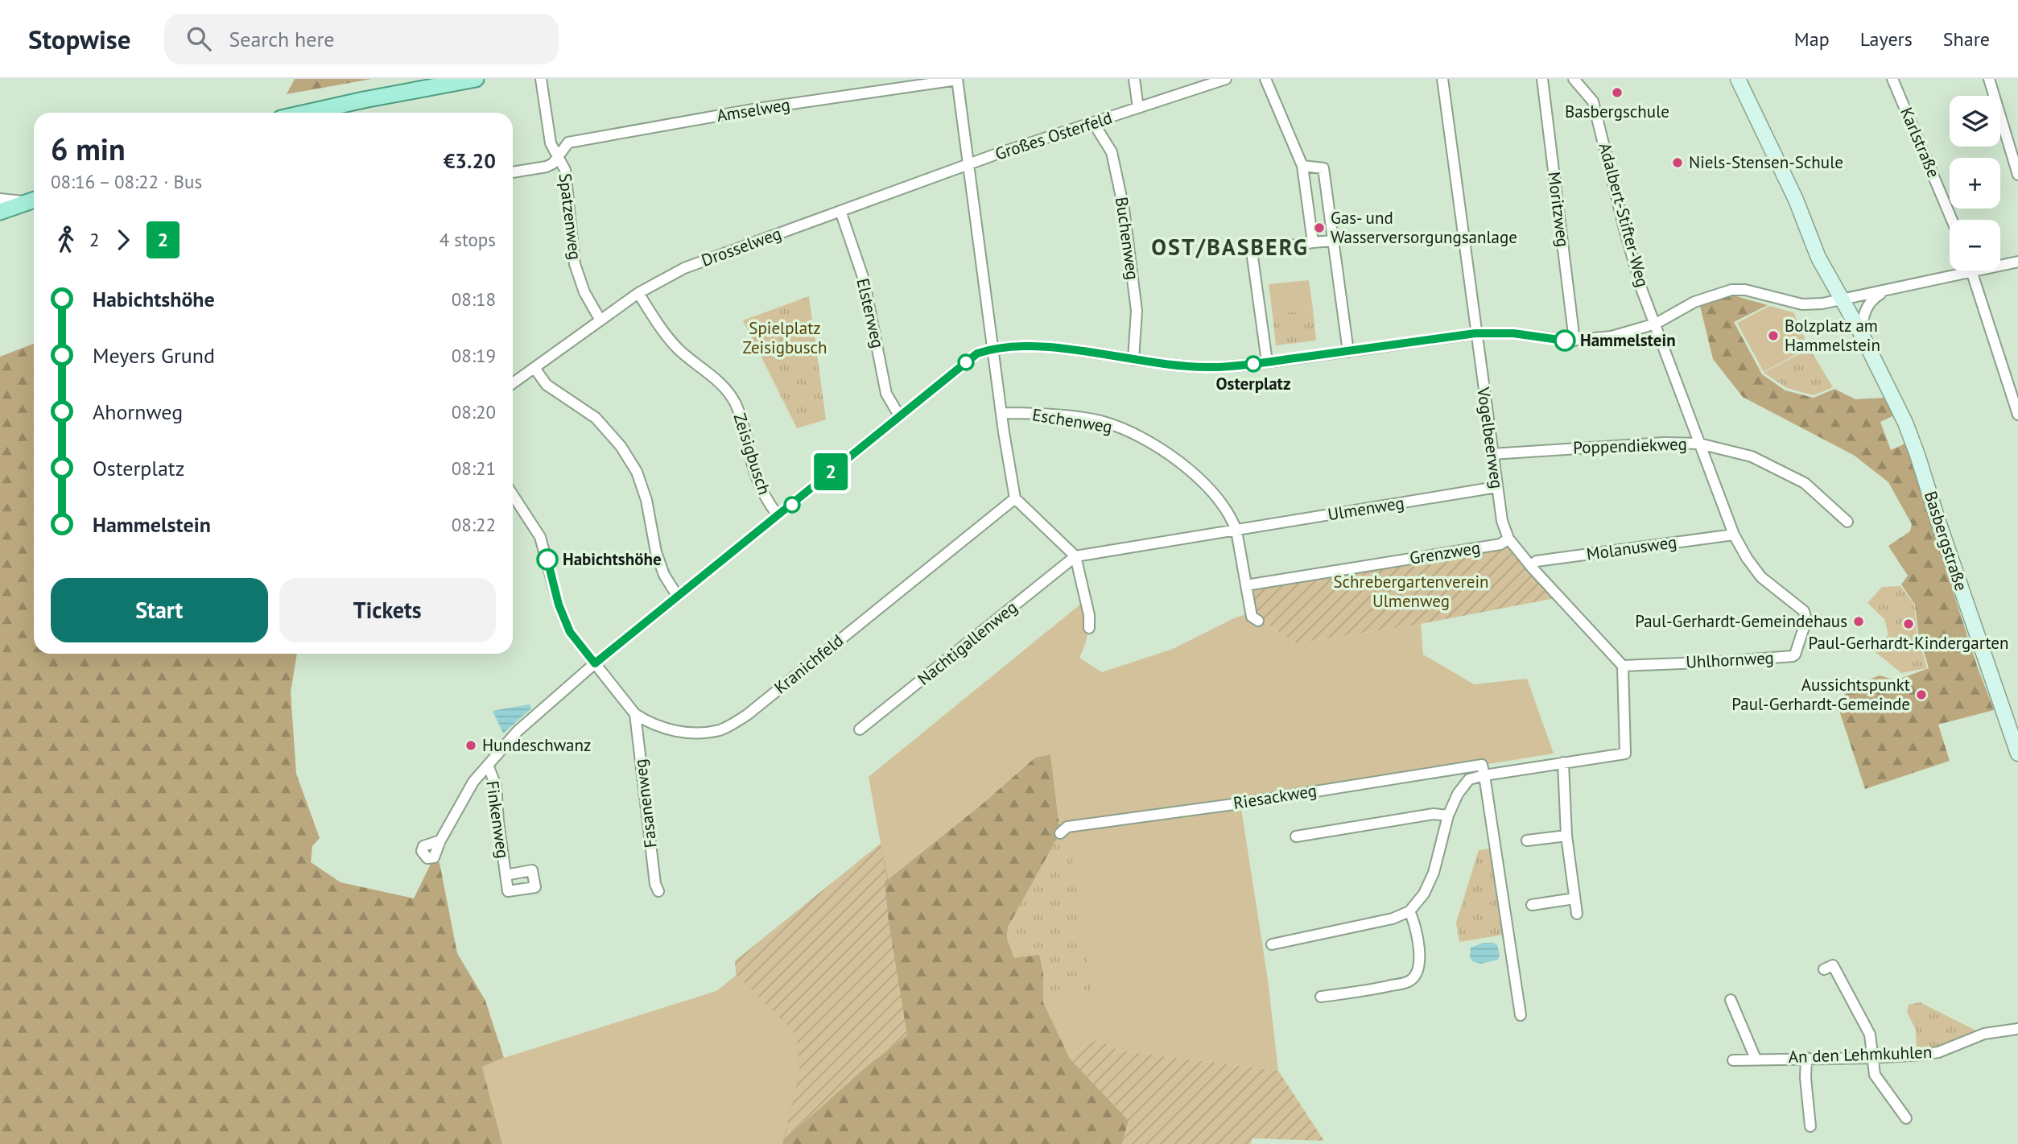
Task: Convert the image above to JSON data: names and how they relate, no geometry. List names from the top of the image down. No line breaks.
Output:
{"streets":{"main road":["Basbergstraße"],"street":["Amselweg","Großes Osterfeld","Karlstraße","Moritzweg","Adalbert-Stifter-Weg","Spatzenweg","Buchenweg","Drosselweg","Elsterweg","Eschenweg","Vogelbeerweg","Poppendiekweg","Zeisigbusch","Ulmenweg","Molanusweg","Grenzweg","Nachtigallenweg","Uhlhornweg","Kranichfeld","Riesackweg","Fasanenweg","Finkenweg","An den Lehmkuhlen"]},"crossings":[["Amselweg","Spatzenweg"],["Großes Osterfeld","Buchenweg"],["Großes Osterfeld","Drosselweg"],["Adalbert-Stifter-Weg","Poppendiekweg"],["Adalbert-Stifter-Weg","Molanusweg"],["Adalbert-Stifter-Weg","Uhlhornweg"],["Spatzenweg","Drosselweg"],["Drosselweg","Elsterweg"],["Drosselweg","Zeisigbusch"],["Eschenweg","Ulmenweg"],["Vogelbeerweg","Poppendiekweg"],["Vogelbeerweg","Ulmenweg"],["Vogelbeerweg","Molanusweg"],["Vogelbeerweg","Grenzweg"],["Vogelbeerweg","Uhlhornweg"],["Ulmenweg","Nachtigallenweg"],["Kranichfeld","Fasanenweg"]],"districts":["OST/BASBERG"],"parks":["Spielplatz Zeisigbusch","Schrebergartenverein Ulmenweg"],"places":["Basbergschule","Niels-Stensen-Schule","Gas- und Wasserversorgungsanlage","Bolzplatz am Hammelstein","Hammelstein","Osterplatz","Habichtshöhe","Paul-Gerhardt-Gemeindehaus","Paul-Gerhardt-Kindergarten","Aussichtspunkt Paul-Gerhardt-Gemeinde","Hundeschwanz"],"lines":["bus line 2"],"page":{"header":"Stopwise","search":"Search here","nav":["Map","Layers","Share"],"on_map":"2","map_buttons":["+","−"],"heading":["6 min","08:16 – 08:22 · Bus","€3.20"],"legs":["2","2","4 stops"],"list":[{"name":"Habichtshöhe","value":"08:18"},{"name":"Meyers Grund","value":"08:19"},{"name":"Ahornweg","value":"08:20"},{"name":"Osterplatz","value":"08:21"},{"name":"Hammelstein","value":"08:22"}],"buttons":["Start","Tickets"]}}
